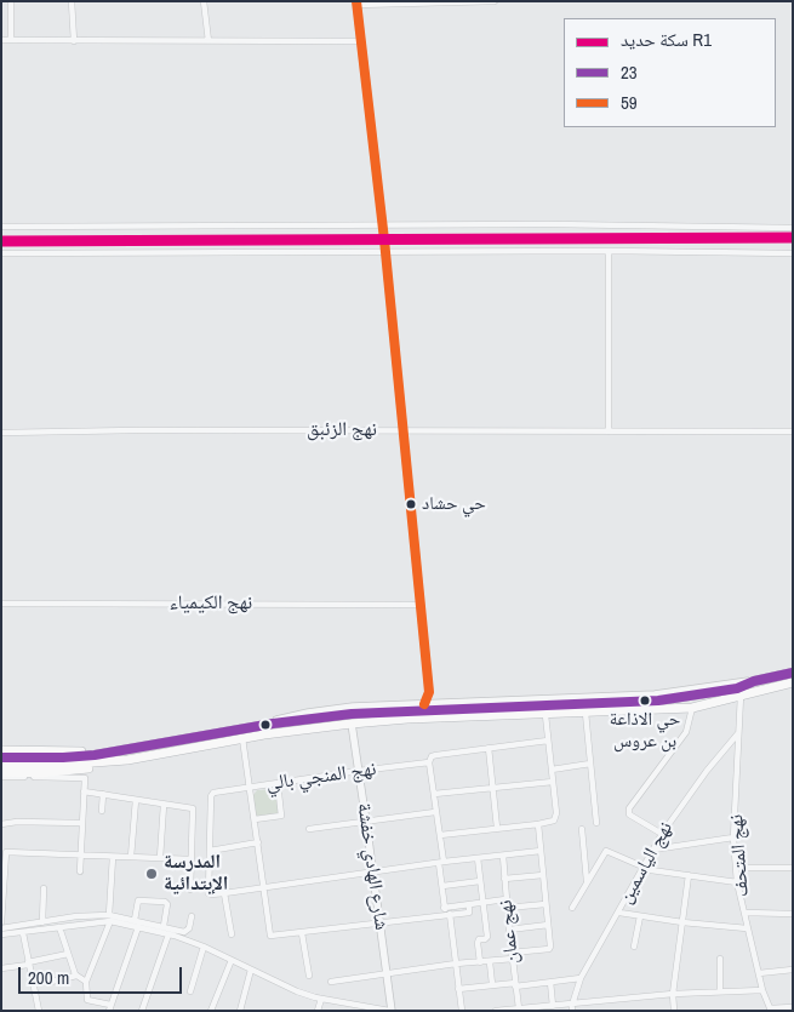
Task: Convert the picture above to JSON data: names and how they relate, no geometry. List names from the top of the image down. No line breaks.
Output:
{"streets":{"street":["نهج الزئبق","نهج الكيمياء","نهج المنجي بالي","نهج المتحف","نهج الياسمين","شارع الهادي خفشة","نهج عمان"]},"crossings":[["نهج المنجي بالي","شارع الهادي خفشة"],["نهج المتحف","نهج الياسمين"]],"places":["حي حشاد","حي الاذاعة بن عروس","المدرسة الإبتدائية"],"lines":["transit line 59","rail line R1","transit line 23"],"legend":["سكة حديد R1","23","59"],"scale_bar":"200 m"}
